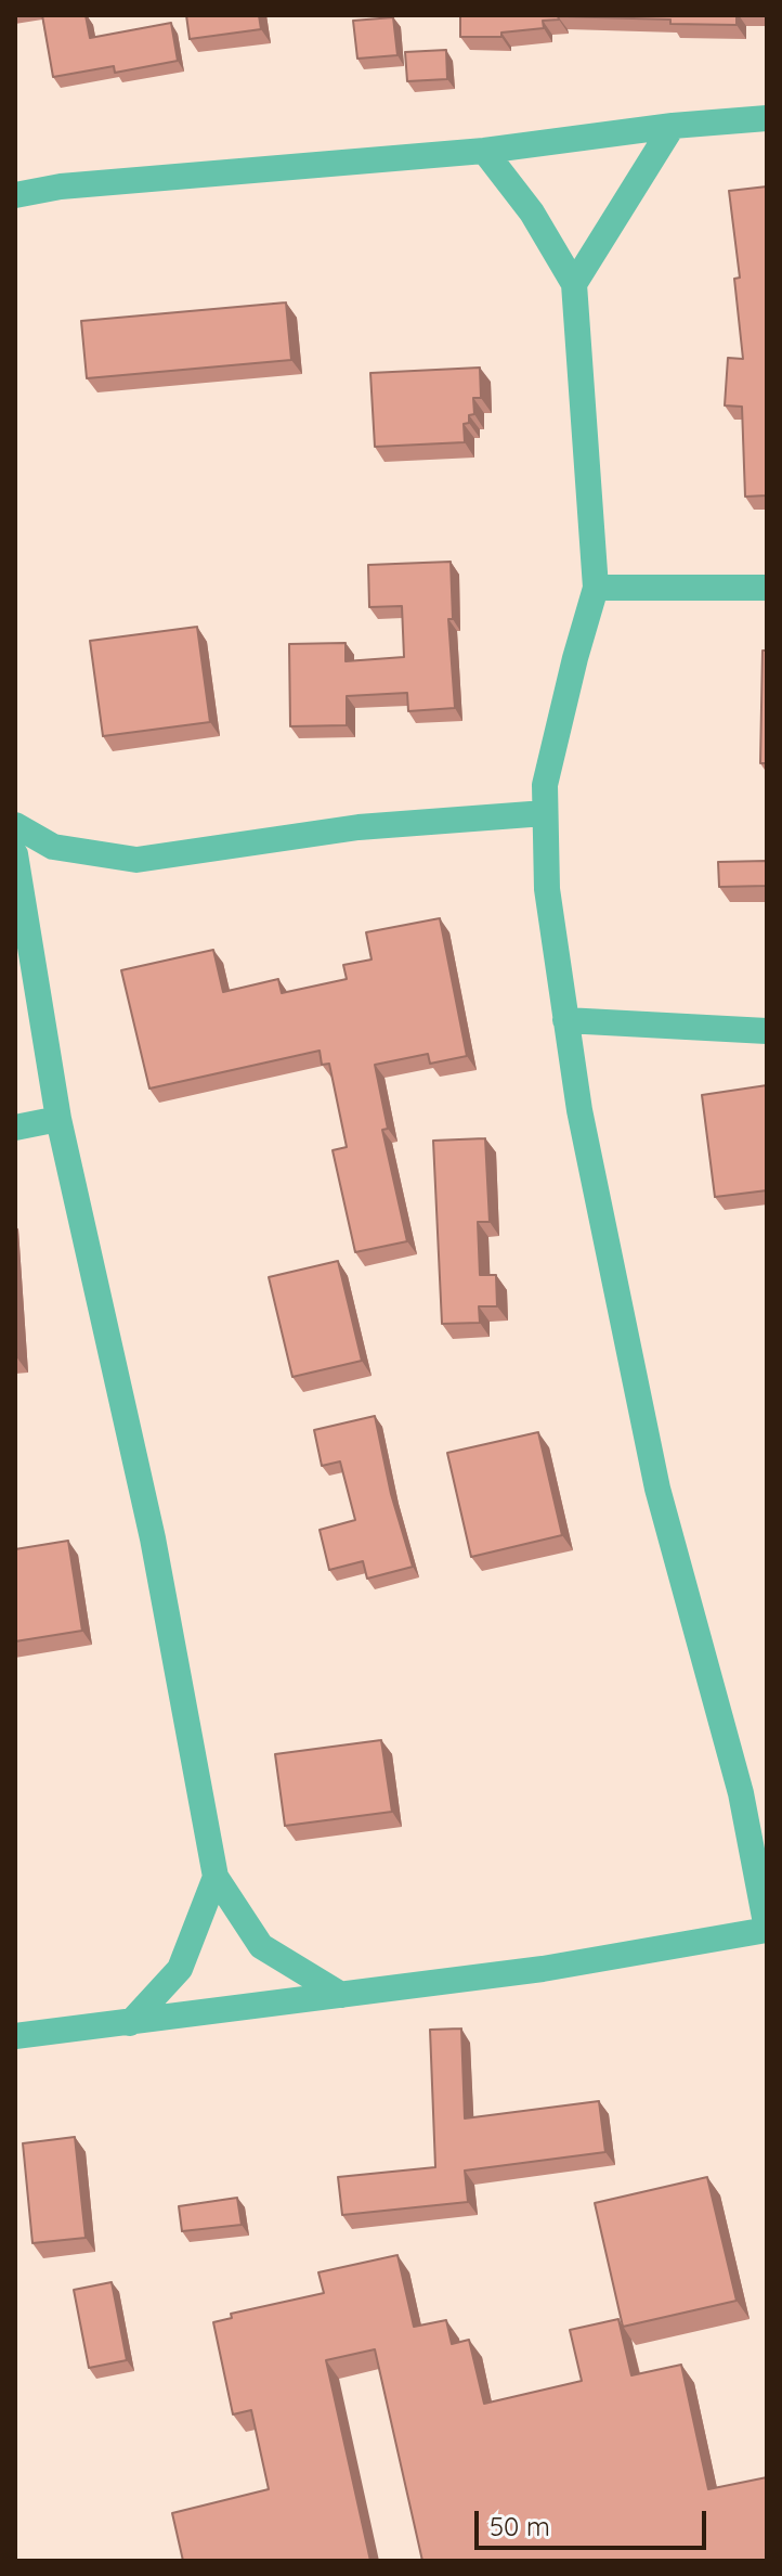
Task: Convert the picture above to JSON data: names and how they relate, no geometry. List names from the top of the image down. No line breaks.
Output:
{"scale_bar":"50 m"}
